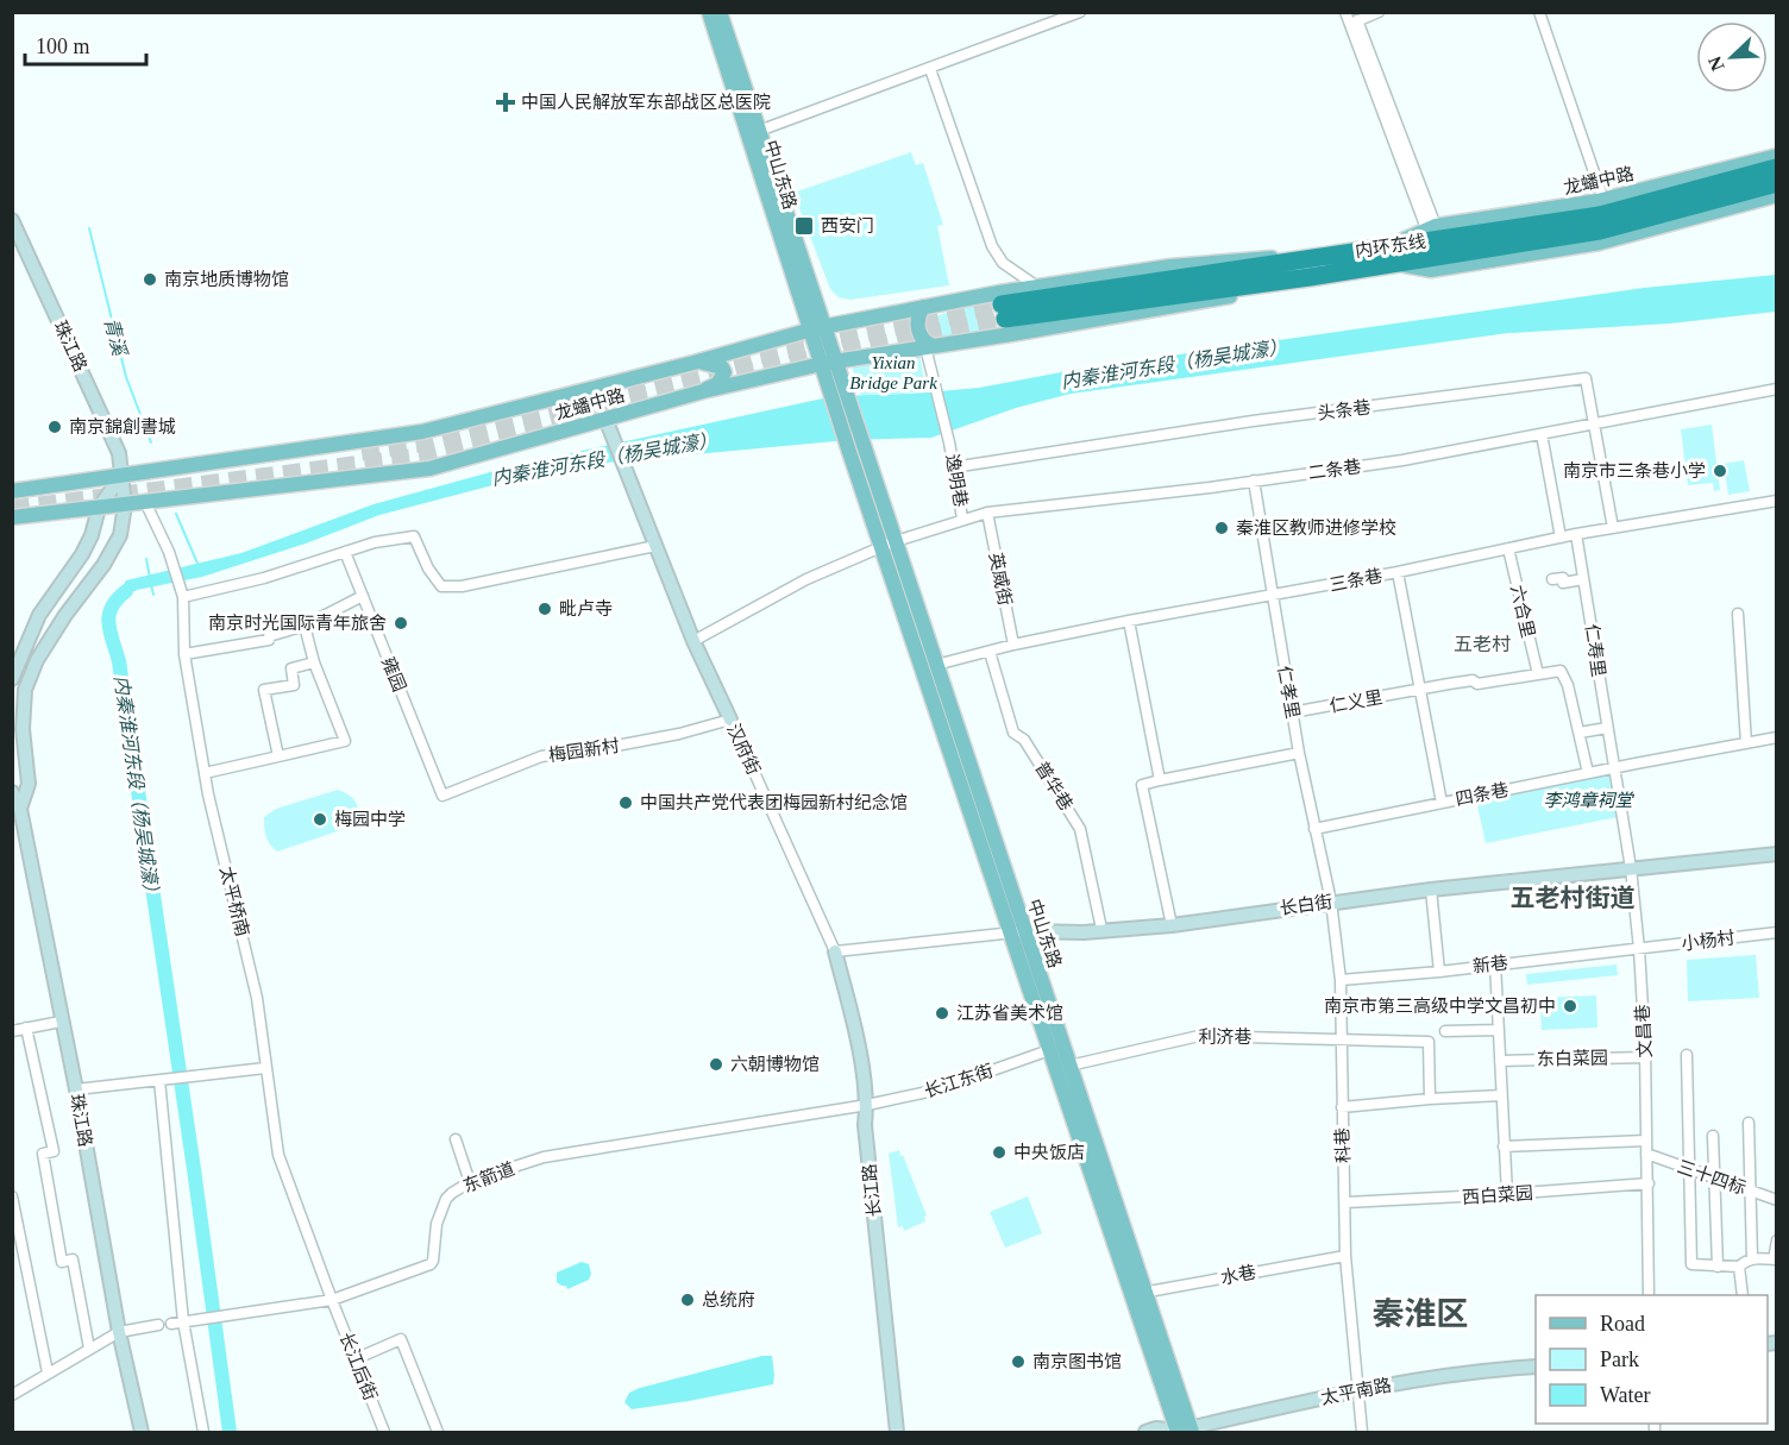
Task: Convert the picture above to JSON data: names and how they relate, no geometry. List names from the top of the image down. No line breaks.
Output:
{"streets":{"highway":["内环东线"],"main road":["中山东路","龙蟠中路","珠江路","汉府街","长白街","长江路","太平南路"],"street":["头条巷","二条巷","逸明巷","英威街","三条巷","六合里","仁寿里","雍园","仁孝里","仁义里","梅园新村","普华巷","四条巷","太平桥南","小杨村","新巷","文昌巷","利济巷","东白菜园","长江东街","科巷","东箭道","三十四标","西白菜园","水巷","长江后街"]},"crossings":[["中山东路","龙蟠中路"],["中山东路","二条巷"],["中山东路","三条巷"],["中山东路","长白街"],["中山东路","利济巷"],["中山东路","长江东街"],["中山东路","水巷"],["中山东路","太平南路"],["龙蟠中路","内环东线"],["龙蟠中路","珠江路"],["龙蟠中路","逸明巷"],["龙蟠中路","汉府街"],["龙蟠中路","太平桥南"],["头条巷","二条巷"],["头条巷","逸明巷"],["头条巷","三条巷"],["二条巷","逸明巷"],["二条巷","英威街"],["二条巷","仁孝里"],["英威街","三条巷"],["三条巷","六合里"],["三条巷","仁寿里"],["三条巷","仁孝里"],["三条巷","普华巷"],["六合里","仁义里"],["仁寿里","四条巷"],["仁寿里","文昌巷"],["雍园","梅园新村"],["仁孝里","仁义里"],["仁孝里","四条巷"],["仁孝里","长白街"],["仁孝里","科巷"],["汉府街","梅园新村"],["汉府街","长白街"],["汉府街","长江路"],["普华巷","长白街"],["四条巷","文昌巷"],["太平桥南","东箭道"],["太平桥南","长江后街"],["长白街","文昌巷"],["长白街","科巷"],["长白街","长江路"],["小杨村","新巷"],["小杨村","文昌巷"],["新巷","文昌巷"],["新巷","科巷"],["文昌巷","东白菜园"],["文昌巷","三十四标"],["文昌巷","西白菜园"],["利济巷","科巷"],["长江东街","东箭道"],["长江东街","长江路"],["科巷","西白菜园"],["科巷","水巷"],["科巷","太平南路"],["东箭道","长江路"],["东箭道","长江后街"]],"districts":["五老村","五老村街道","秦淮区"],"water":["青溪","内秦淮河东段（杨吴城濠）"],"parks":["Yixian Bridge Park","李鸿章祠堂"],"places":{"health":["中国人民解放军东部战区总医院"],"transit":["西安门"],"other":["南京地质博物馆","南京錦創書城","南京市三条巷小学","秦淮区教师进修学校","毗卢寺","南京时光国际青年旅舍","中国共产党代表团梅园新村纪念馆","梅园中学","南京市第三高级中学文昌初中","江苏省美术馆","六朝博物馆","中央饭店","总统府","南京图书馆"]},"legend":["Road","Park","Water"],"scale_bar":"100 m","north":"bottom left"}
